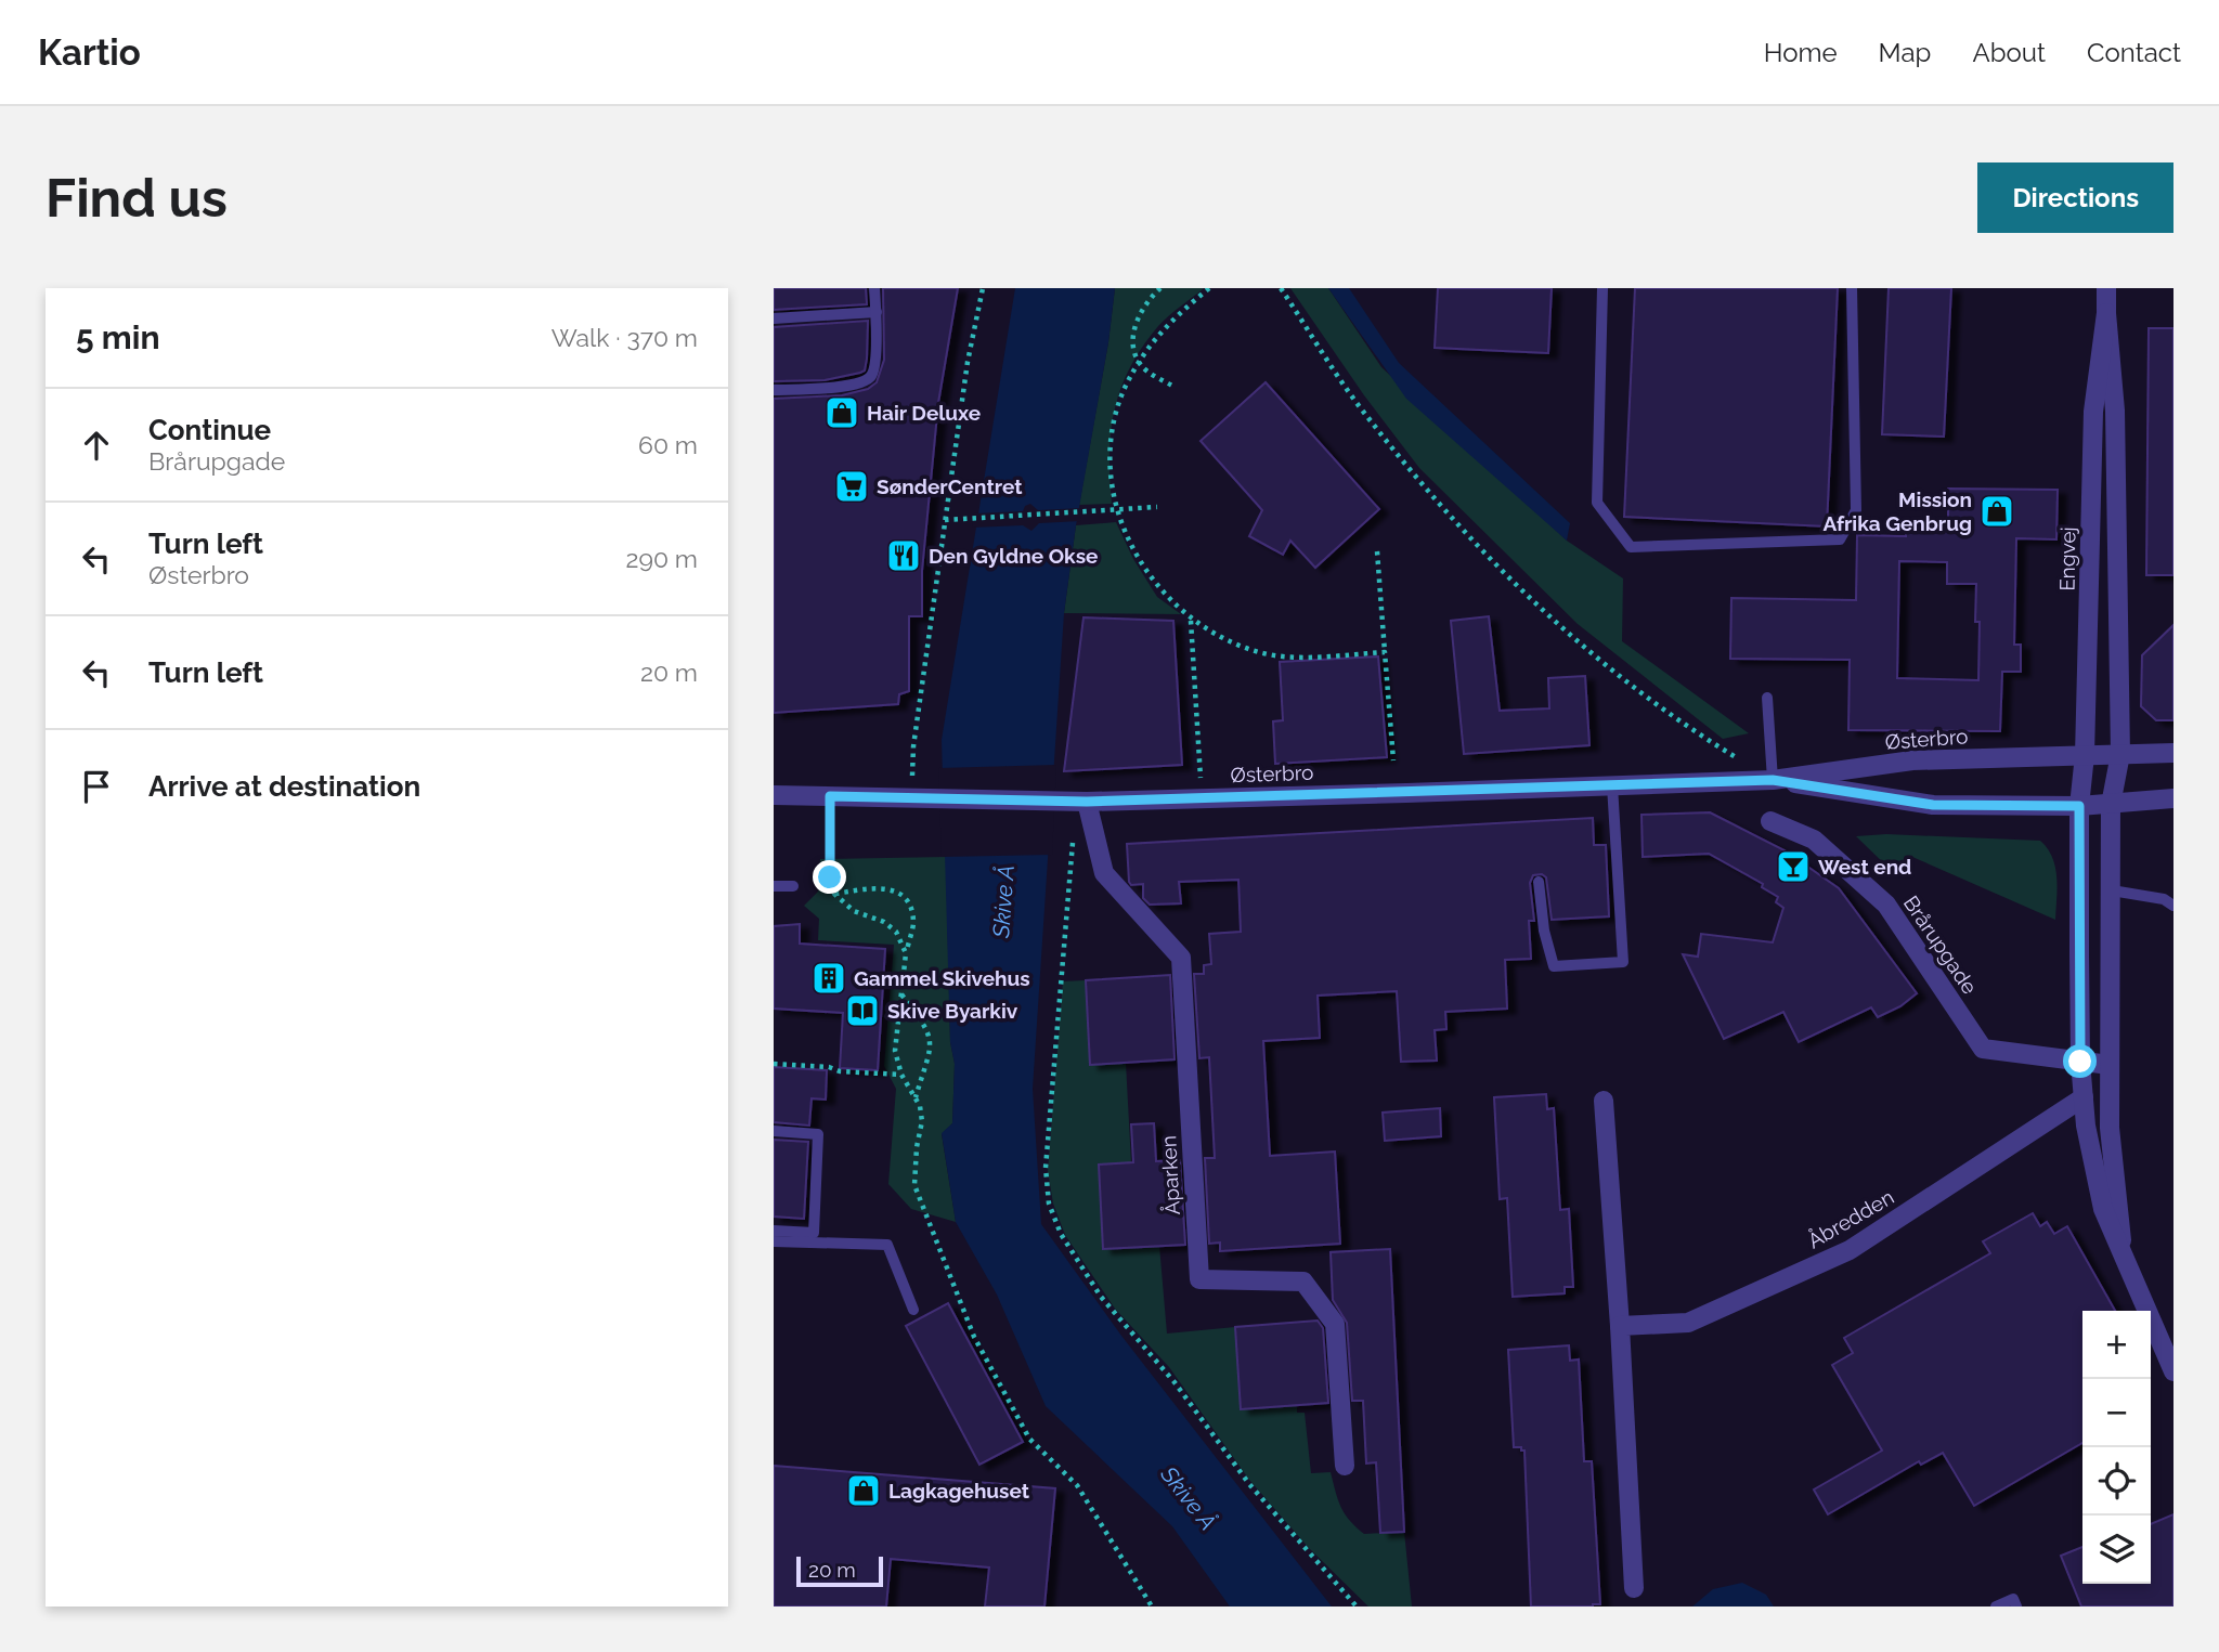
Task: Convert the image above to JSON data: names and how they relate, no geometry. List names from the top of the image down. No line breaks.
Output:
{"streets":{"street":["Engvej","Østerbro","Brårupgade","Åparken","Åbredden"]},"crossings":[["Engvej","Østerbro"],["Østerbro","Åparken"]],"water":["Skive Å"],"places":{"shop":["Hair Deluxe","Mission Afrika Genbrug","Lagkagehuset"],"supermarket":["SønderCentret"],"restaurant":["Den Gyldne Okse"],"bar":["West end"],"building":["Gammel Skivehus"],"library":["Skive Byarkiv"]},"scale_bar":"20 m","page":{"header":"Kartio","nav":["Home","Map","About","Contact"],"buttons":"Directions","title":"Find us","heading":["5 min","Walk · 370 m"],"list":[["Continue","Brårupgade","60 m"],["Turn left","Østerbro","290 m"],["Turn left","20 m"],"Arrive at destination"],"map_buttons":["+","−"],"scale":"20 m"}}
